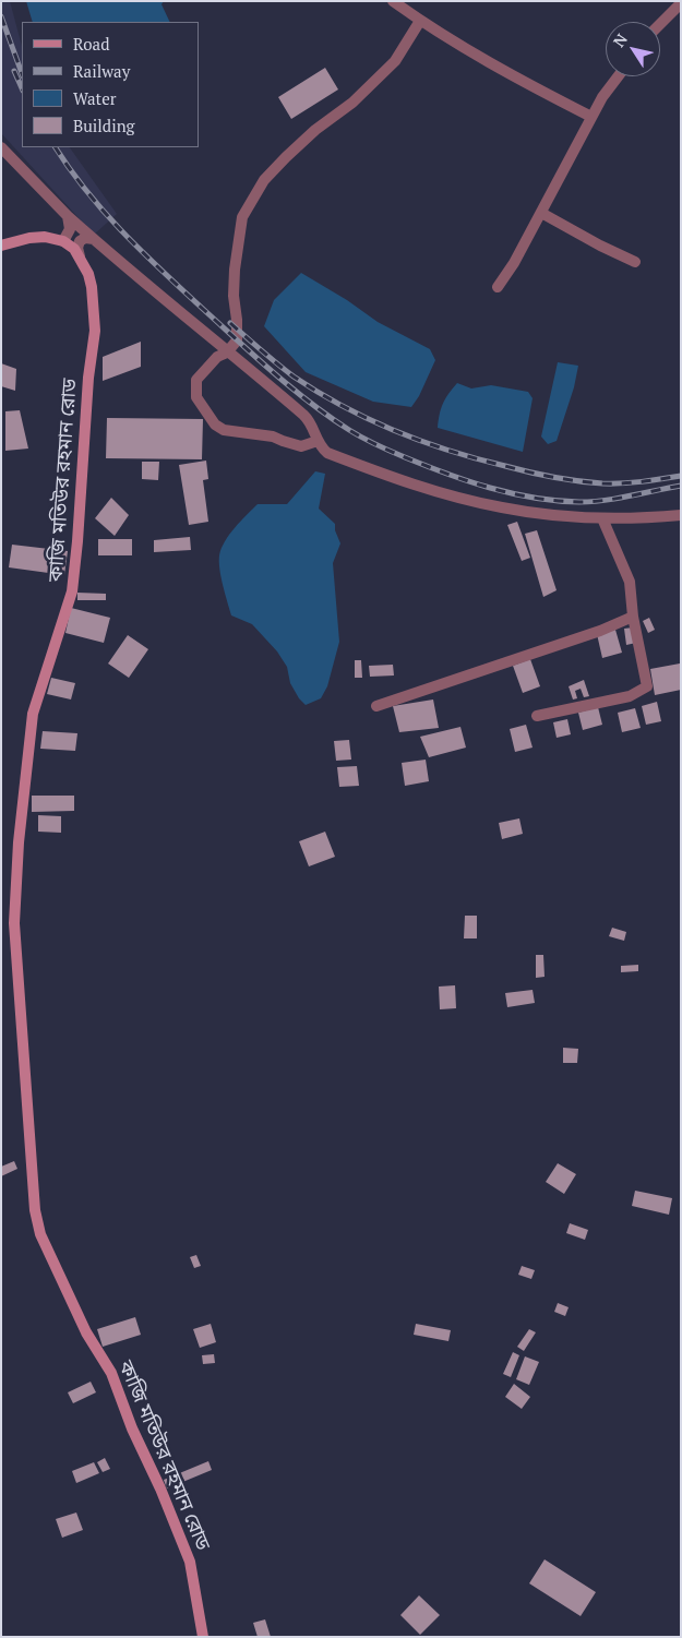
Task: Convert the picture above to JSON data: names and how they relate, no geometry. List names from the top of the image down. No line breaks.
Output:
{"streets":{"main road":["কাজি মতিউর রহমান রোড"]},"legend":["Road","Railway","Water","Building"],"north":"top left"}
